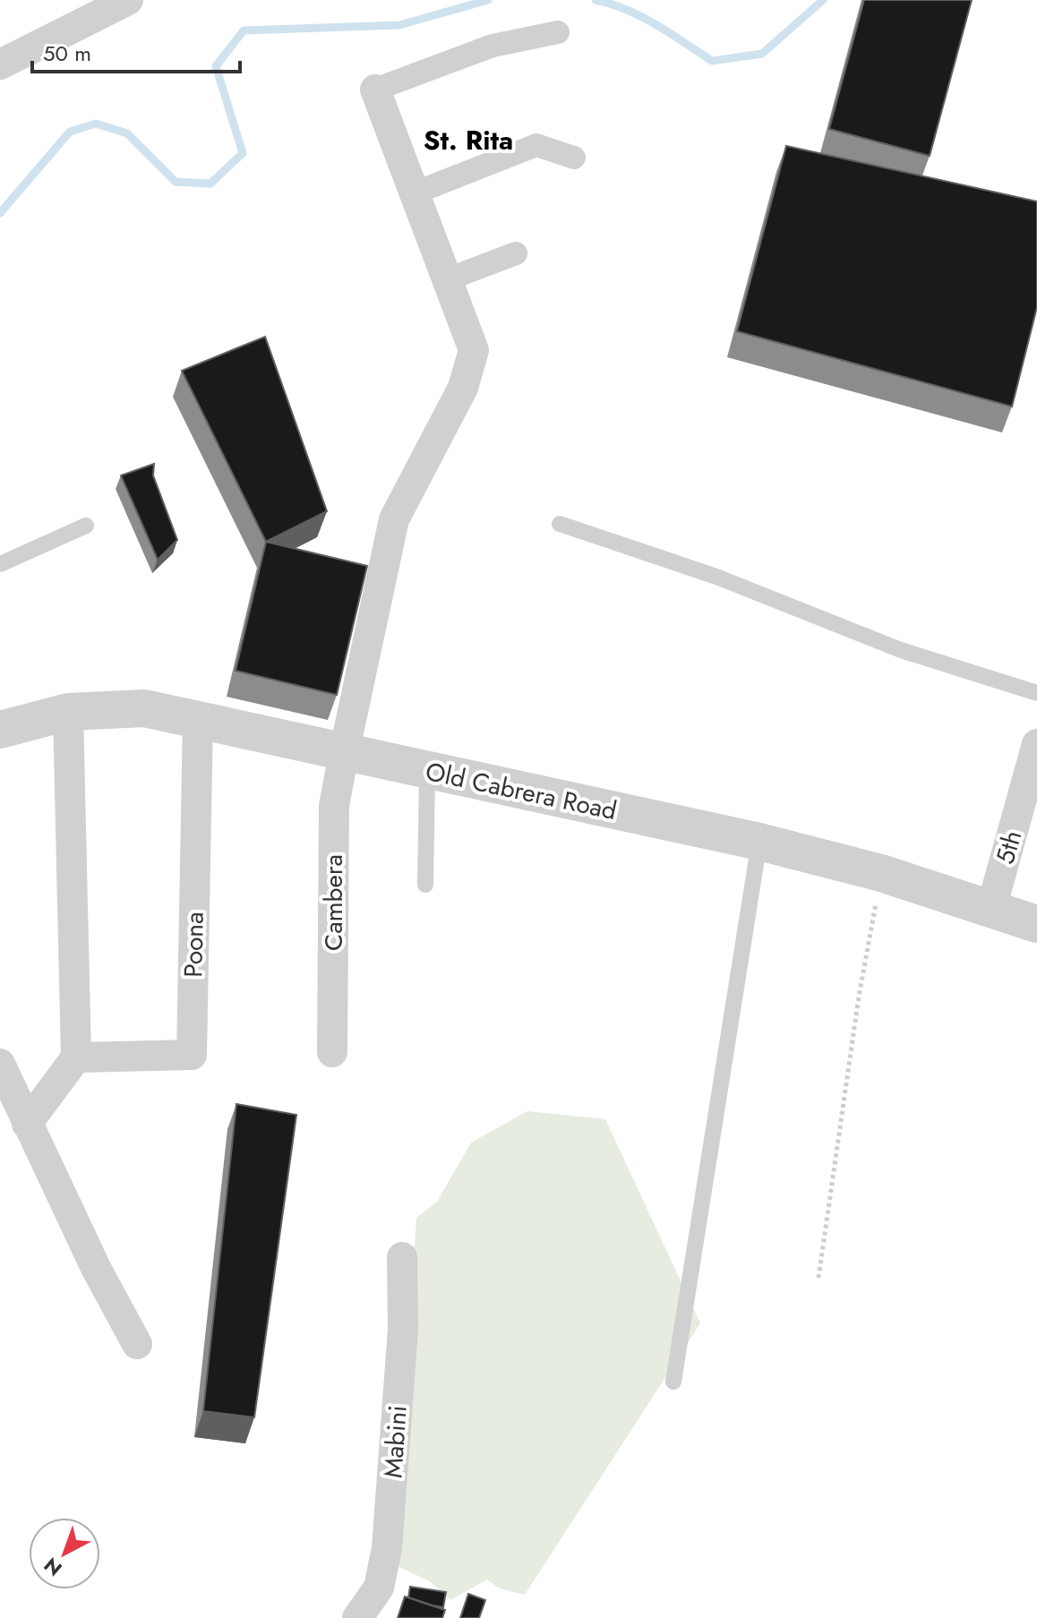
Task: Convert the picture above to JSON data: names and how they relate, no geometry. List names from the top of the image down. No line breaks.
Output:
{"streets":{"street":["Old Cabrera Road","5th","Cambera","Poona","Mabini"]},"crossings":[["Old Cabrera Road","5th"],["Old Cabrera Road","Cambera"],["Old Cabrera Road","Poona"]],"districts":["St. Rita"],"scale_bar":"50 m","north":"bottom left"}
